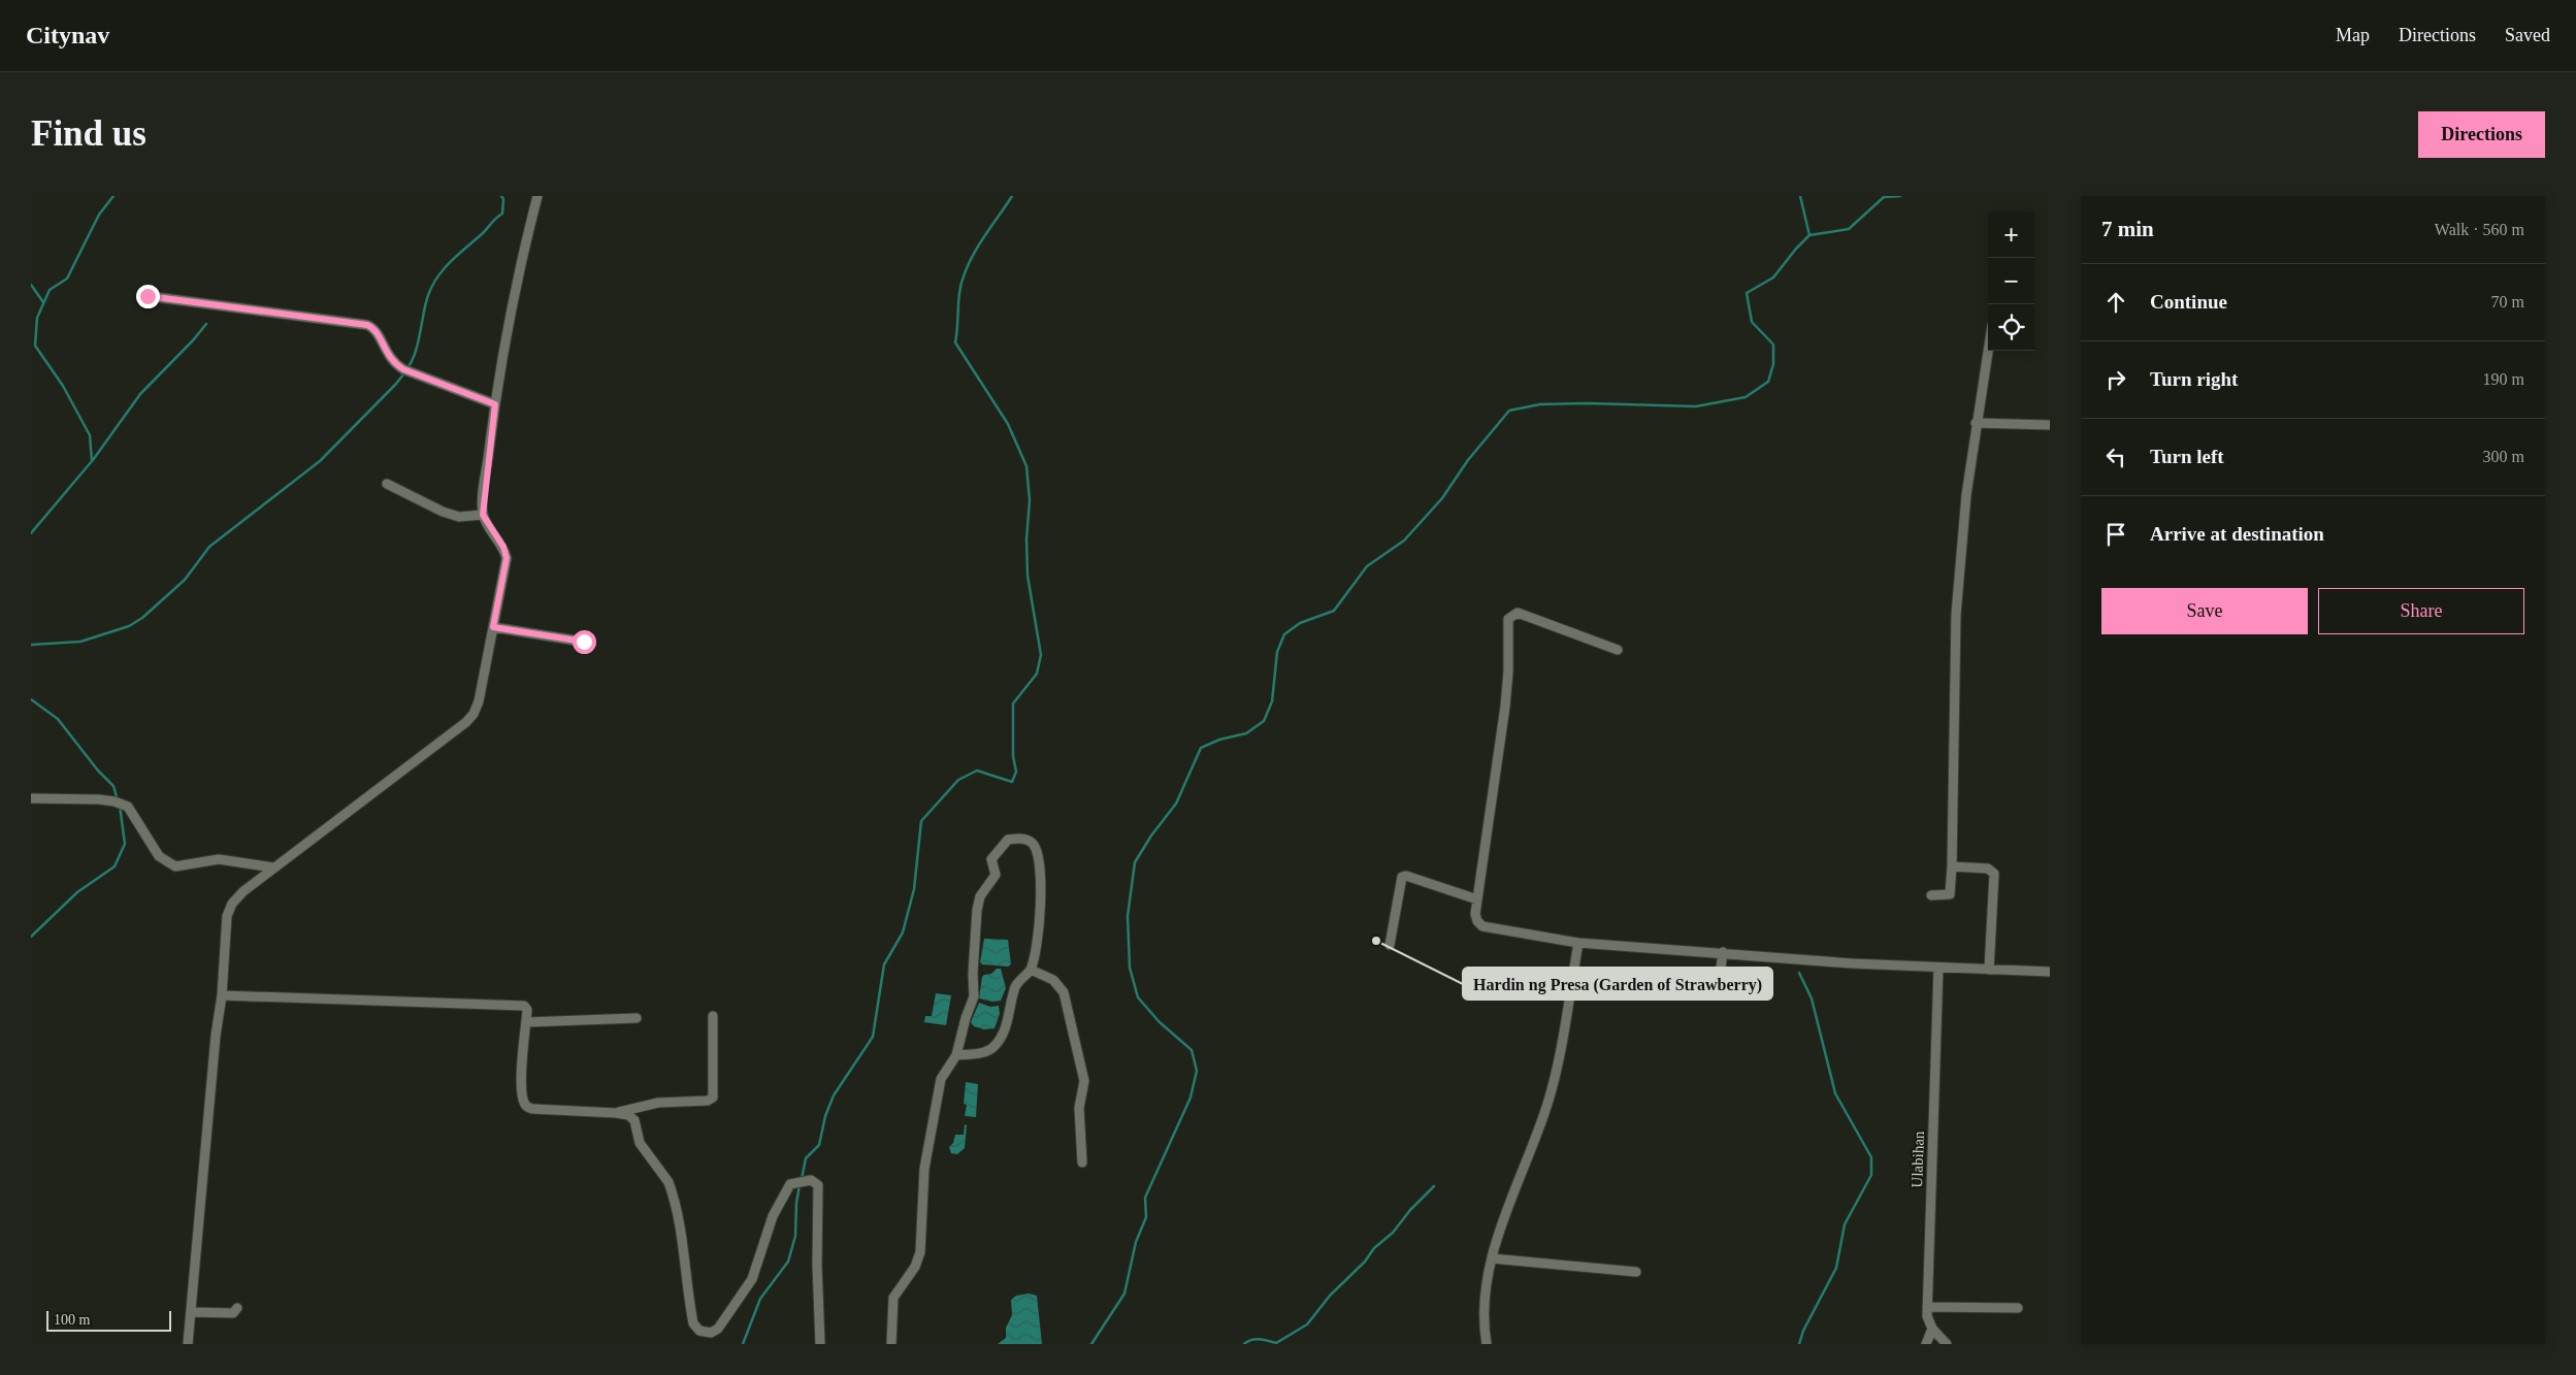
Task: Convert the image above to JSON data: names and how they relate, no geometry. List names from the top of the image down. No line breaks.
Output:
{"streets":{"street":["Ulabihan"]},"places":["Hardin ng Presa (Garden of Strawberry)"],"scale_bar":"100 m","page":{"header":"Citynav","nav":["Map","Directions","Saved"],"buttons":["Directions",["Save","Share"]],"title":"Find us","heading":["7 min","Walk · 560 m"],"map_buttons":["+","−"],"list":[["Continue","70 m"],["Turn right","190 m"],["Turn left","300 m"],"Arrive at destination"],"scale":"100 m"}}
